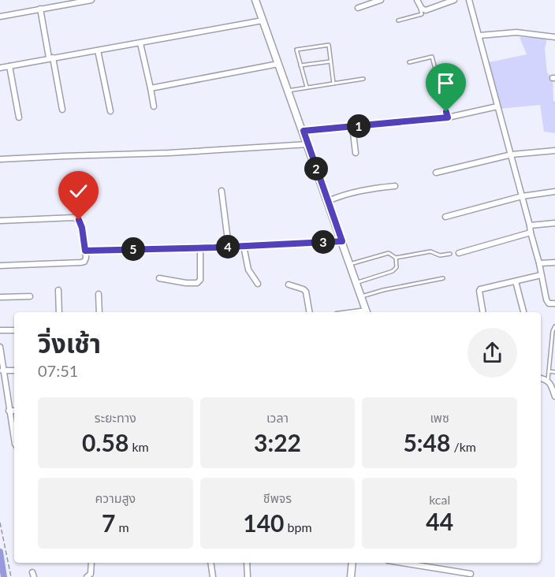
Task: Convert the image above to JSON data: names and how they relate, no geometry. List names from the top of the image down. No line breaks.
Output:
{"page":{"pins":["1","2","3","4","5"],"heading":["วิ่งเช้า","07:51"],"stats":[["ระยะทาง","0.58 km"],["เวลา","3:22"],["เพซ","5:48 /km"],["ความสูง","7 m"],["ชีพจร","140 bpm"],["kcal","44"]]}}
